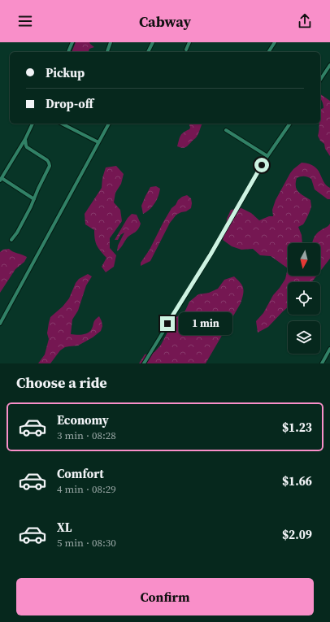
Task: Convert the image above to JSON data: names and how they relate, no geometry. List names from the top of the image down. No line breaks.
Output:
{"north":"bottom","page":{"header":"Cabway","banner":["Pickup","Drop-off"],"bubble":"1 min","heading":"Choose a ride","list":[{"name":"Economy","note":"3 min · 08:28","value":"$1.23"},{"name":"Comfort","note":"4 min · 08:29","value":"$1.66"},{"name":"XL","note":"5 min · 08:30","value":"$2.09"}],"buttons":"Confirm"}}
